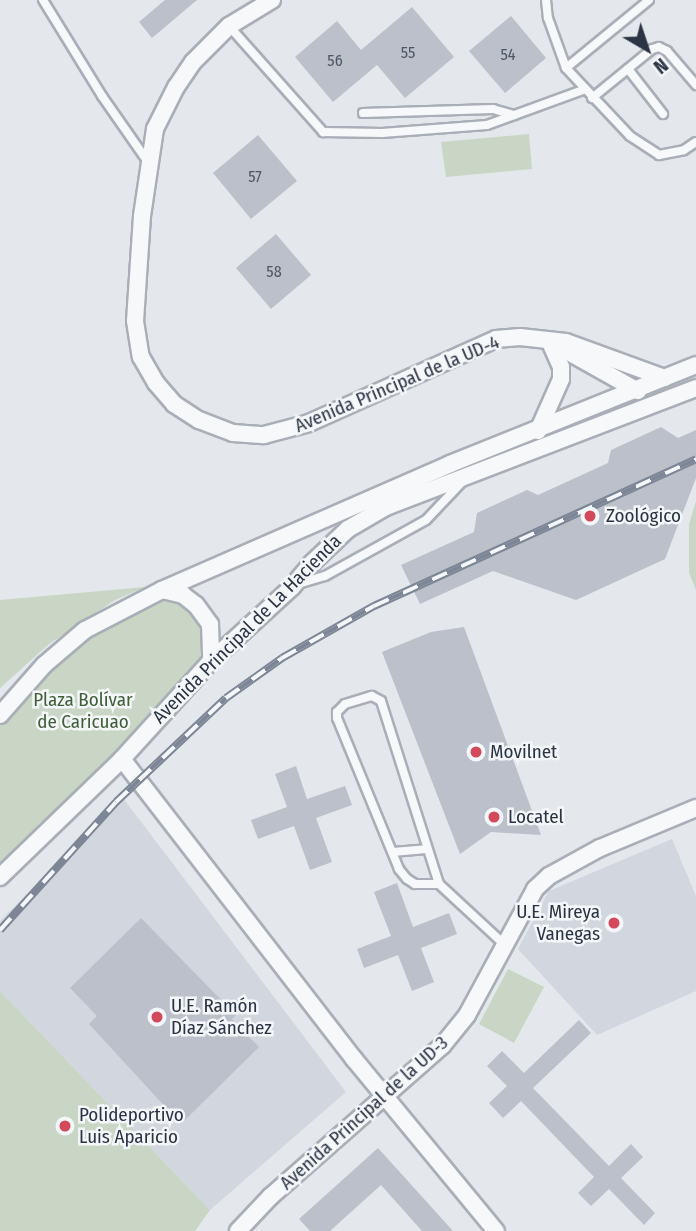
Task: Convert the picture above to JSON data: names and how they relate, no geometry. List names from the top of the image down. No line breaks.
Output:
{"streets":{"street":["Avenida Principal de la UD-4","Avenida Principal de La Hacienda","Avenida Principal de la UD-3"]},"crossings":[["Avenida Principal de la UD-4","Avenida Principal de La Hacienda"]],"parks":["Plaza Bolívar de Caricuao"],"places":["Zoológico","Movilnet","Locatel","U.E. Mireya Vanegas","U.E. Ramón Díaz Sánchez","Polideportivo Luis Aparicio"],"house_numbers":["55","54","56","57","58"],"north":"bottom right"}
